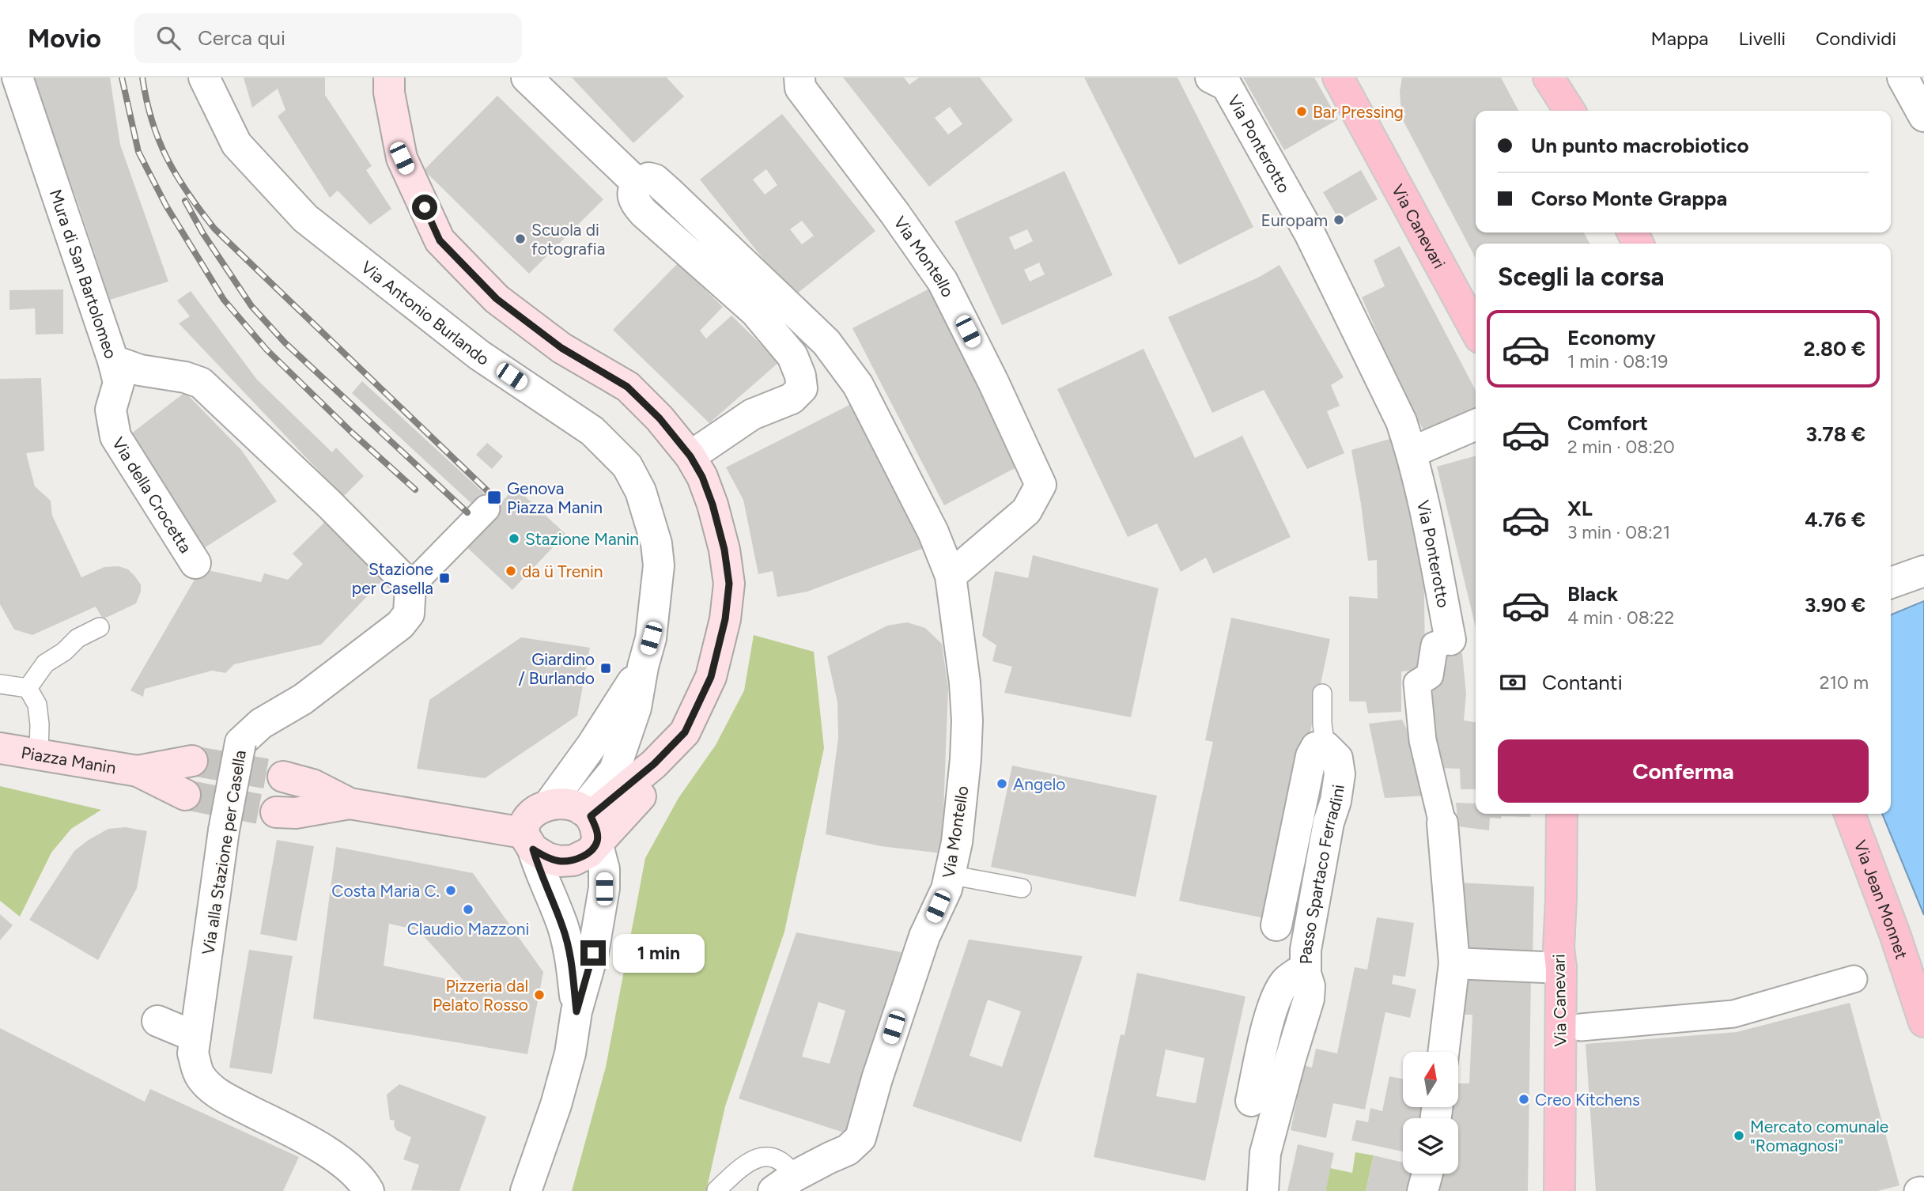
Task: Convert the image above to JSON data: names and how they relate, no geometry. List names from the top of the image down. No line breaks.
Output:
{"streets":{"main road":["Via Canevari","Piazza Manin","Via Jean Monnet"],"street":["Via Ponterotto","Via Montello","Mura di San Bartolomeo","Via Antonio Burlando","Via della Crocetta","Via alla Stazione per Casella","Passo Spartaco Ferradini"]},"crossings":[["Mura di San Bartolomeo","Via della Crocetta"],["Mura di San Bartolomeo","Via alla Stazione per Casella"]],"places":{"other":["Bar Pressing","Europam","Scuola di fotografia","Stazione Manin","da ü Trenin","Angelo","Costa Maria C.","Claudio Mazzoni","Pizzeria dal Pelato Rosso","Creo Kitchens","Mercato comunale \"Romagnosi\""],"transit":["Genova Piazza Manin","Stazione per Casella","Giardino / Burlando"]},"north":"top","page":{"header":"Movio","search":"Cerca qui","nav":["Mappa","Livelli","Condividi"],"banner":["Un punto macrobiotico","Corso Monte Grappa"],"heading":"Scegli la corsa","list":[{"name":"Economy","note":"1 min · 08:19","value":"2.80 €"},{"name":"Comfort","note":"2 min · 08:20","value":"3.78 €"},{"name":"XL","note":"3 min · 08:21","value":"4.76 €"},{"name":"Black","note":"4 min · 08:22","value":"3.90 €"}],"pay":["Contanti","210 m"],"buttons":"Conferma","bubble":"1 min"}}
